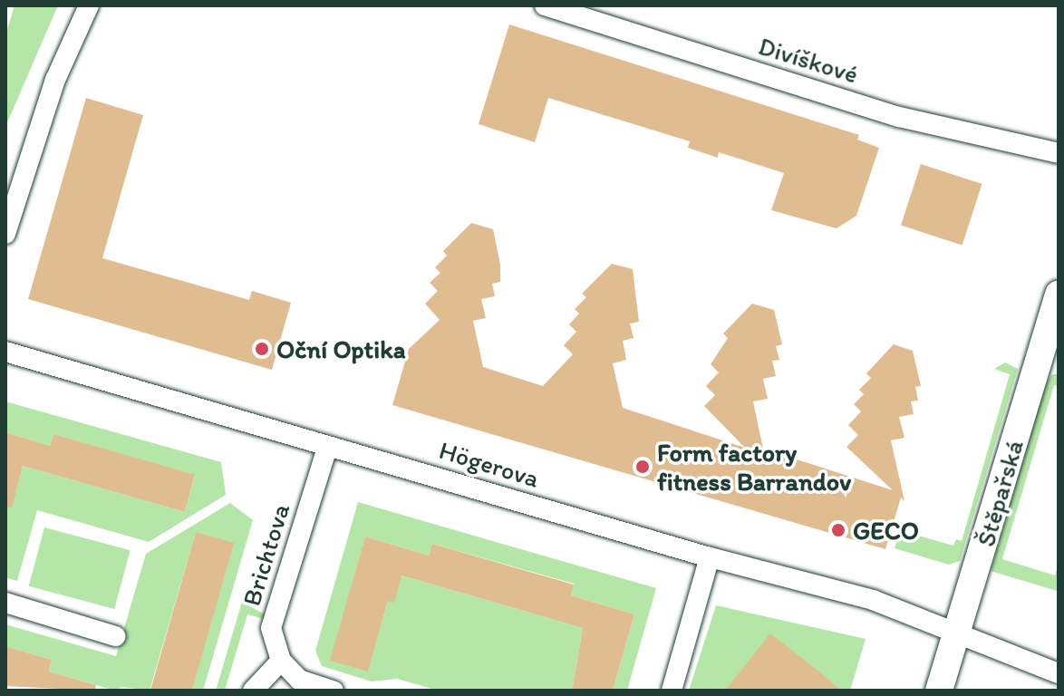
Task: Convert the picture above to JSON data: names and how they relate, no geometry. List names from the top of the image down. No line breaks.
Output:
{"streets":{"street":["Divíškové","Högerova","Štěpařská","Brichtova"]},"crossings":[["Högerova","Štěpařská"],["Högerova","Brichtova"]],"places":["Oční Optika","Form factory fitness Barrandov","GECO"]}
